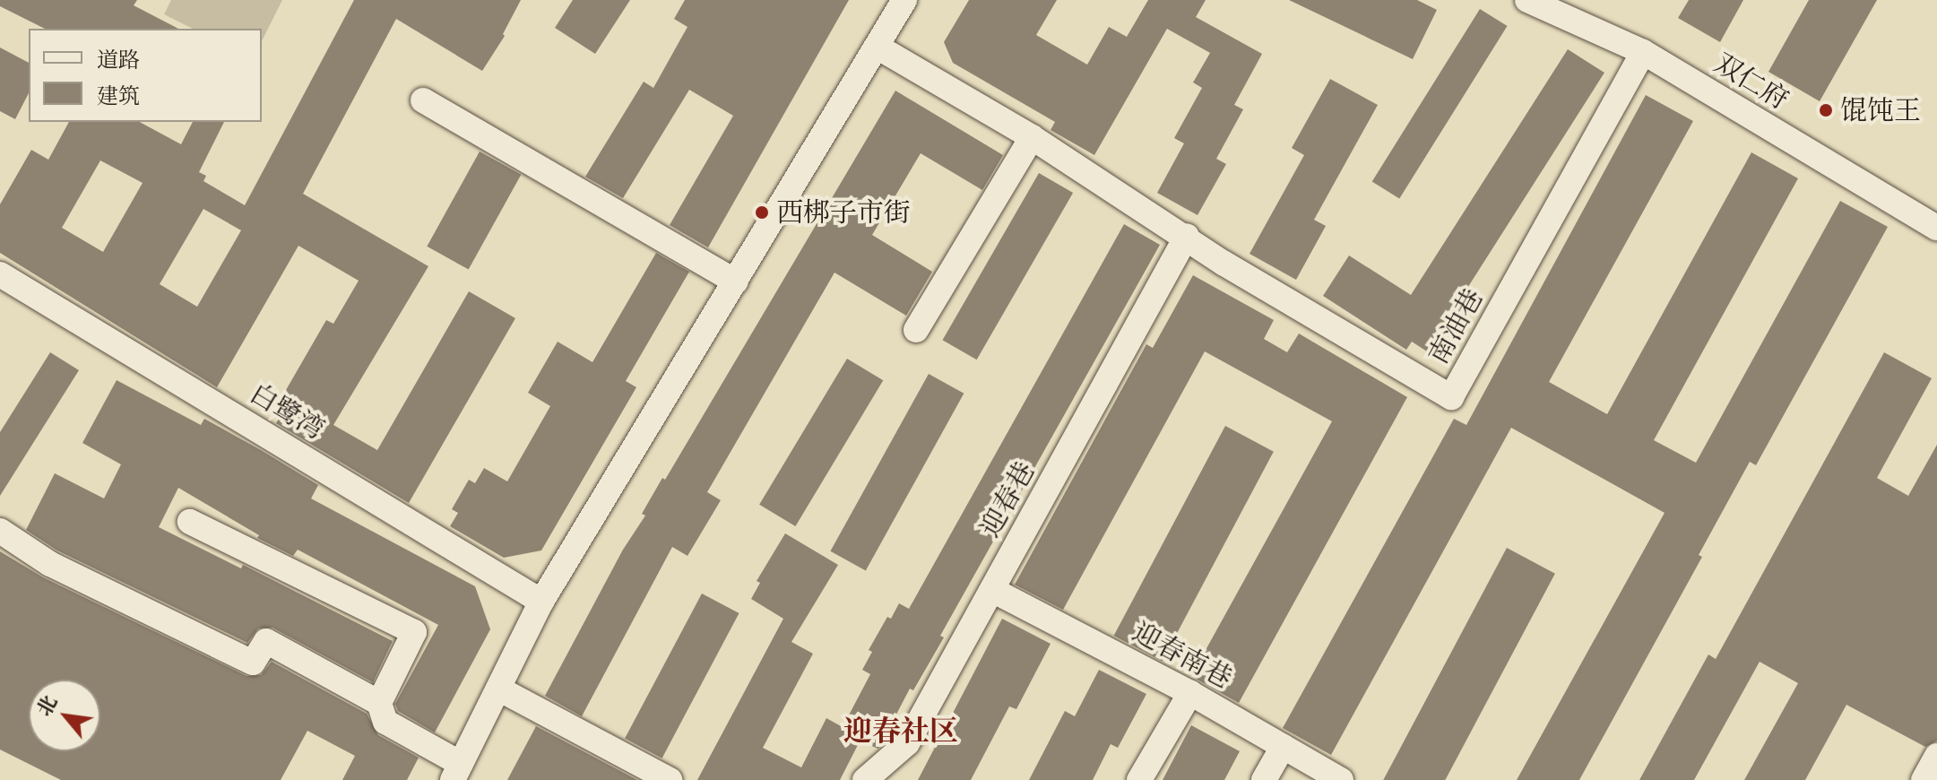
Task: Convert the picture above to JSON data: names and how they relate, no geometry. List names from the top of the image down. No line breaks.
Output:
{"streets":{"street":["双仁府","南油巷","白鹭湾","迎春巷","迎春南巷"]},"crossings":[["双仁府","南油巷"],["南油巷","迎春巷"],["迎春巷","迎春南巷"]],"districts":["迎春社区"],"places":["馄饨王","西梆子市街"],"legend":["道路","建筑"],"north":"top left"}
